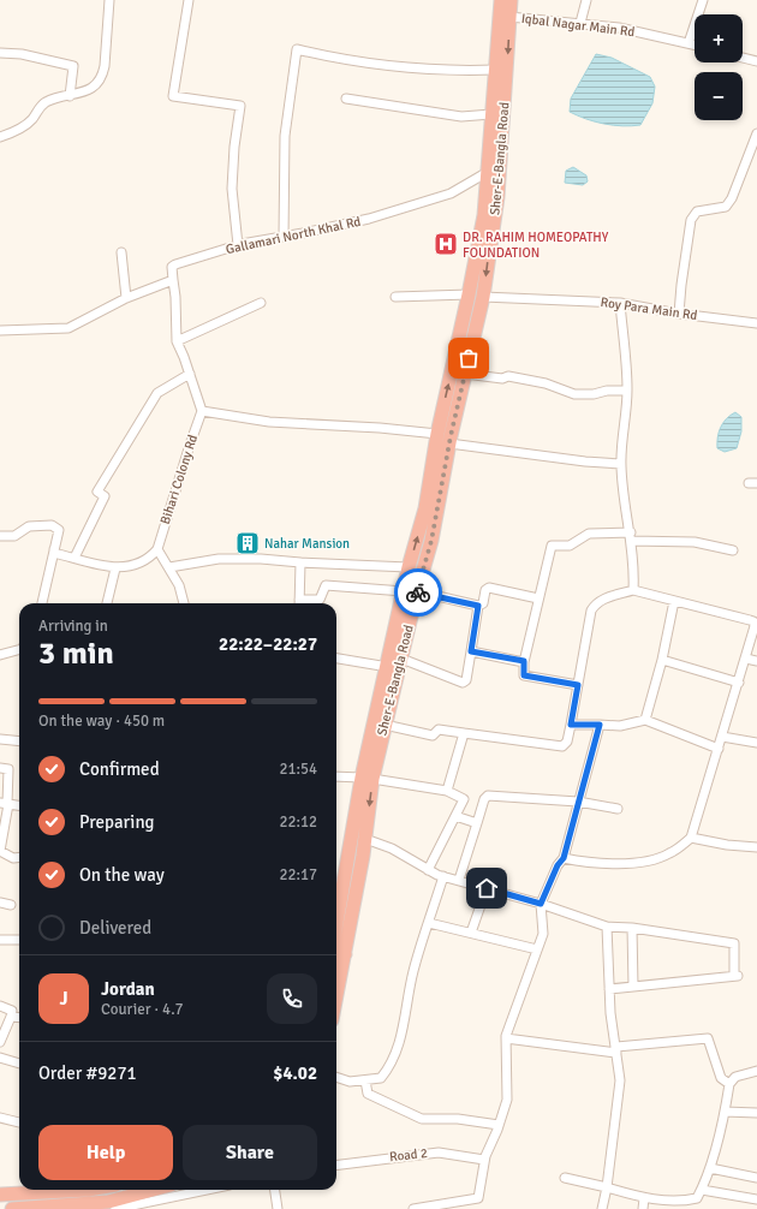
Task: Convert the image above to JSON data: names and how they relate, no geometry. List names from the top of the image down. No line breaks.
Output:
{"streets":{"highway":["Sher-E-Bangla Road"],"street":["Iqbal Nagar Main Rd","Gallamari North Khal Rd","Roy Para Main Rd","Bihari Colony Rd","Road 2"]},"crossings":[["Iqbal Nagar Main Rd","Sher-E-Bangla Road"],["Sher-E-Bangla Road","Gallamari North Khal Rd"],["Sher-E-Bangla Road","Roy Para Main Rd"]],"places":{"hospital":["DR. RAHIM HOMEOPATHY FOUNDATION"],"building":["Nahar Mansion"]},"page":{"map_buttons":["+","−"],"heading":["3 min","Arriving in","22:22–22:27"],"panel":["Jordan","Courier · 4.7","Order #9271","$4.02"],"bar":"On the way · 450 m","list":[["Confirmed","21:54"],["Preparing","22:12"],["On the way","22:17"],"Delivered"],"round":"J","buttons":["Help","Share"]}}
